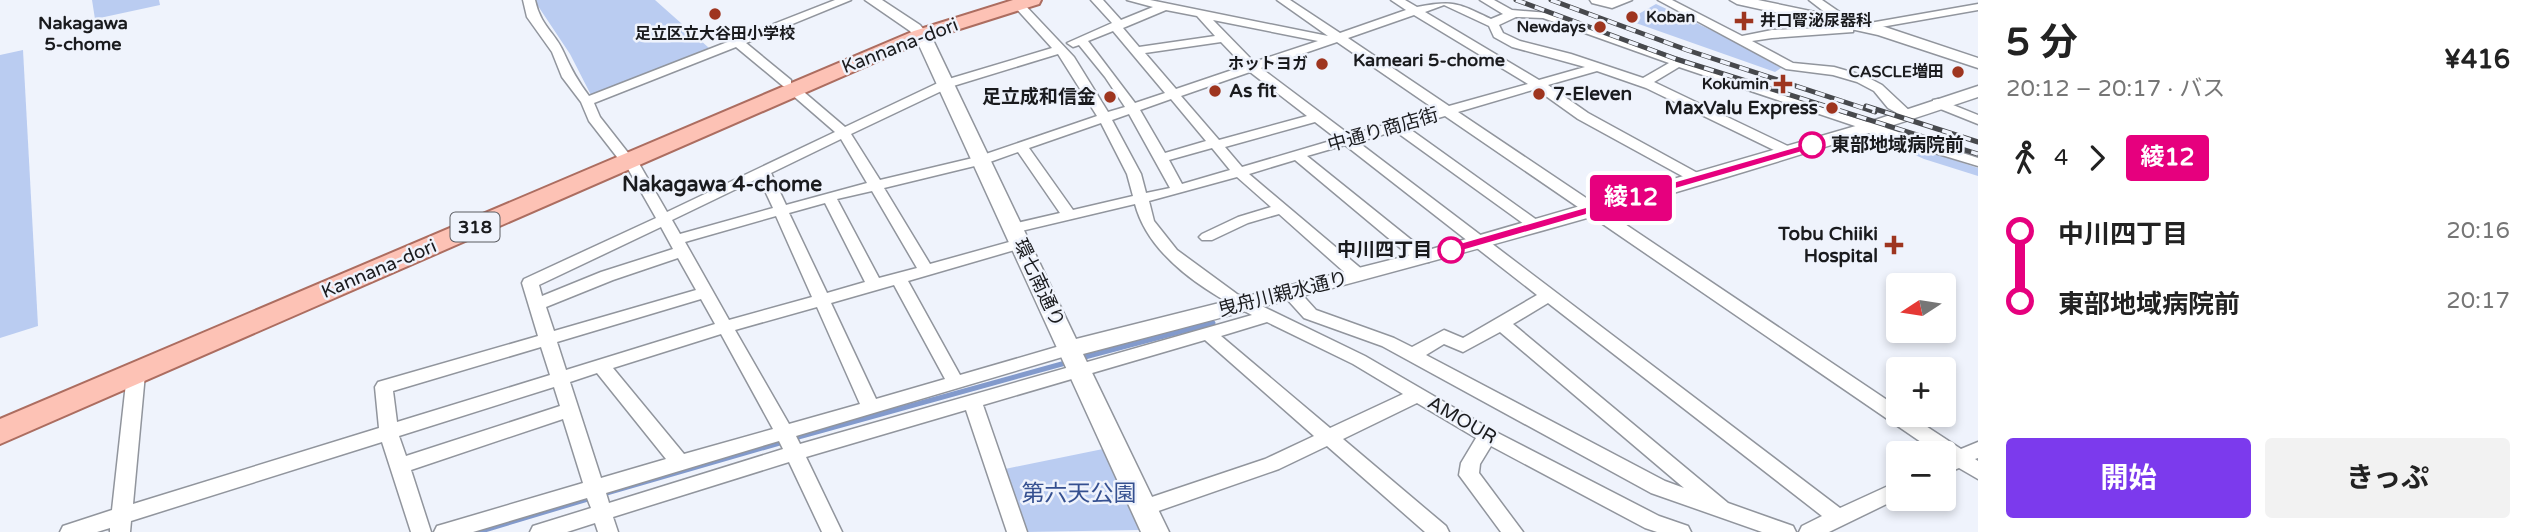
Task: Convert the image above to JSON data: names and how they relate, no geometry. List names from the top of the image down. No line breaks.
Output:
{"streets":{"main road":["Kannana-dori","318"],"street":["中通り商店街","環七南通り","曳舟川親水通り","AMOUR"]},"crossings":[["Kannana-dori","318"],["Kannana-dori","環七南通り"],["Kannana-dori","AMOUR"],["中通り商店街","環七南通り"],["中通り商店街","AMOUR"],["環七南通り","曳舟川親水通り"],["曳舟川親水通り","AMOUR"]],"districts":["Nakagawa 5-chome","Kameari 5-chome","Nakagawa 4-chome"],"parks":["第六天公園"],"places":{"other":["足立区立大谷田小学校","Koban","Newdays","ホットヨガ","CASCLE増田","As fit","7-Eleven","足立成和信金","MaxValu Express","東部地域病院前","中川四丁目"],"health":["井口腎泌尿器科","Kokumin","Tobu Chiiki Hospital"]},"lines":["bus line 綾12"],"north":"left","page":{"on_map":"綾12","heading":["5 分","20:12 – 20:17 · バス","¥416"],"legs":["4","綾12"],"list":[{"name":"中川四丁目","value":"20:16"},{"name":"東部地域病院前","value":"20:17"}],"map_buttons":["+","−"],"buttons":["開始","きっぷ"]}}
